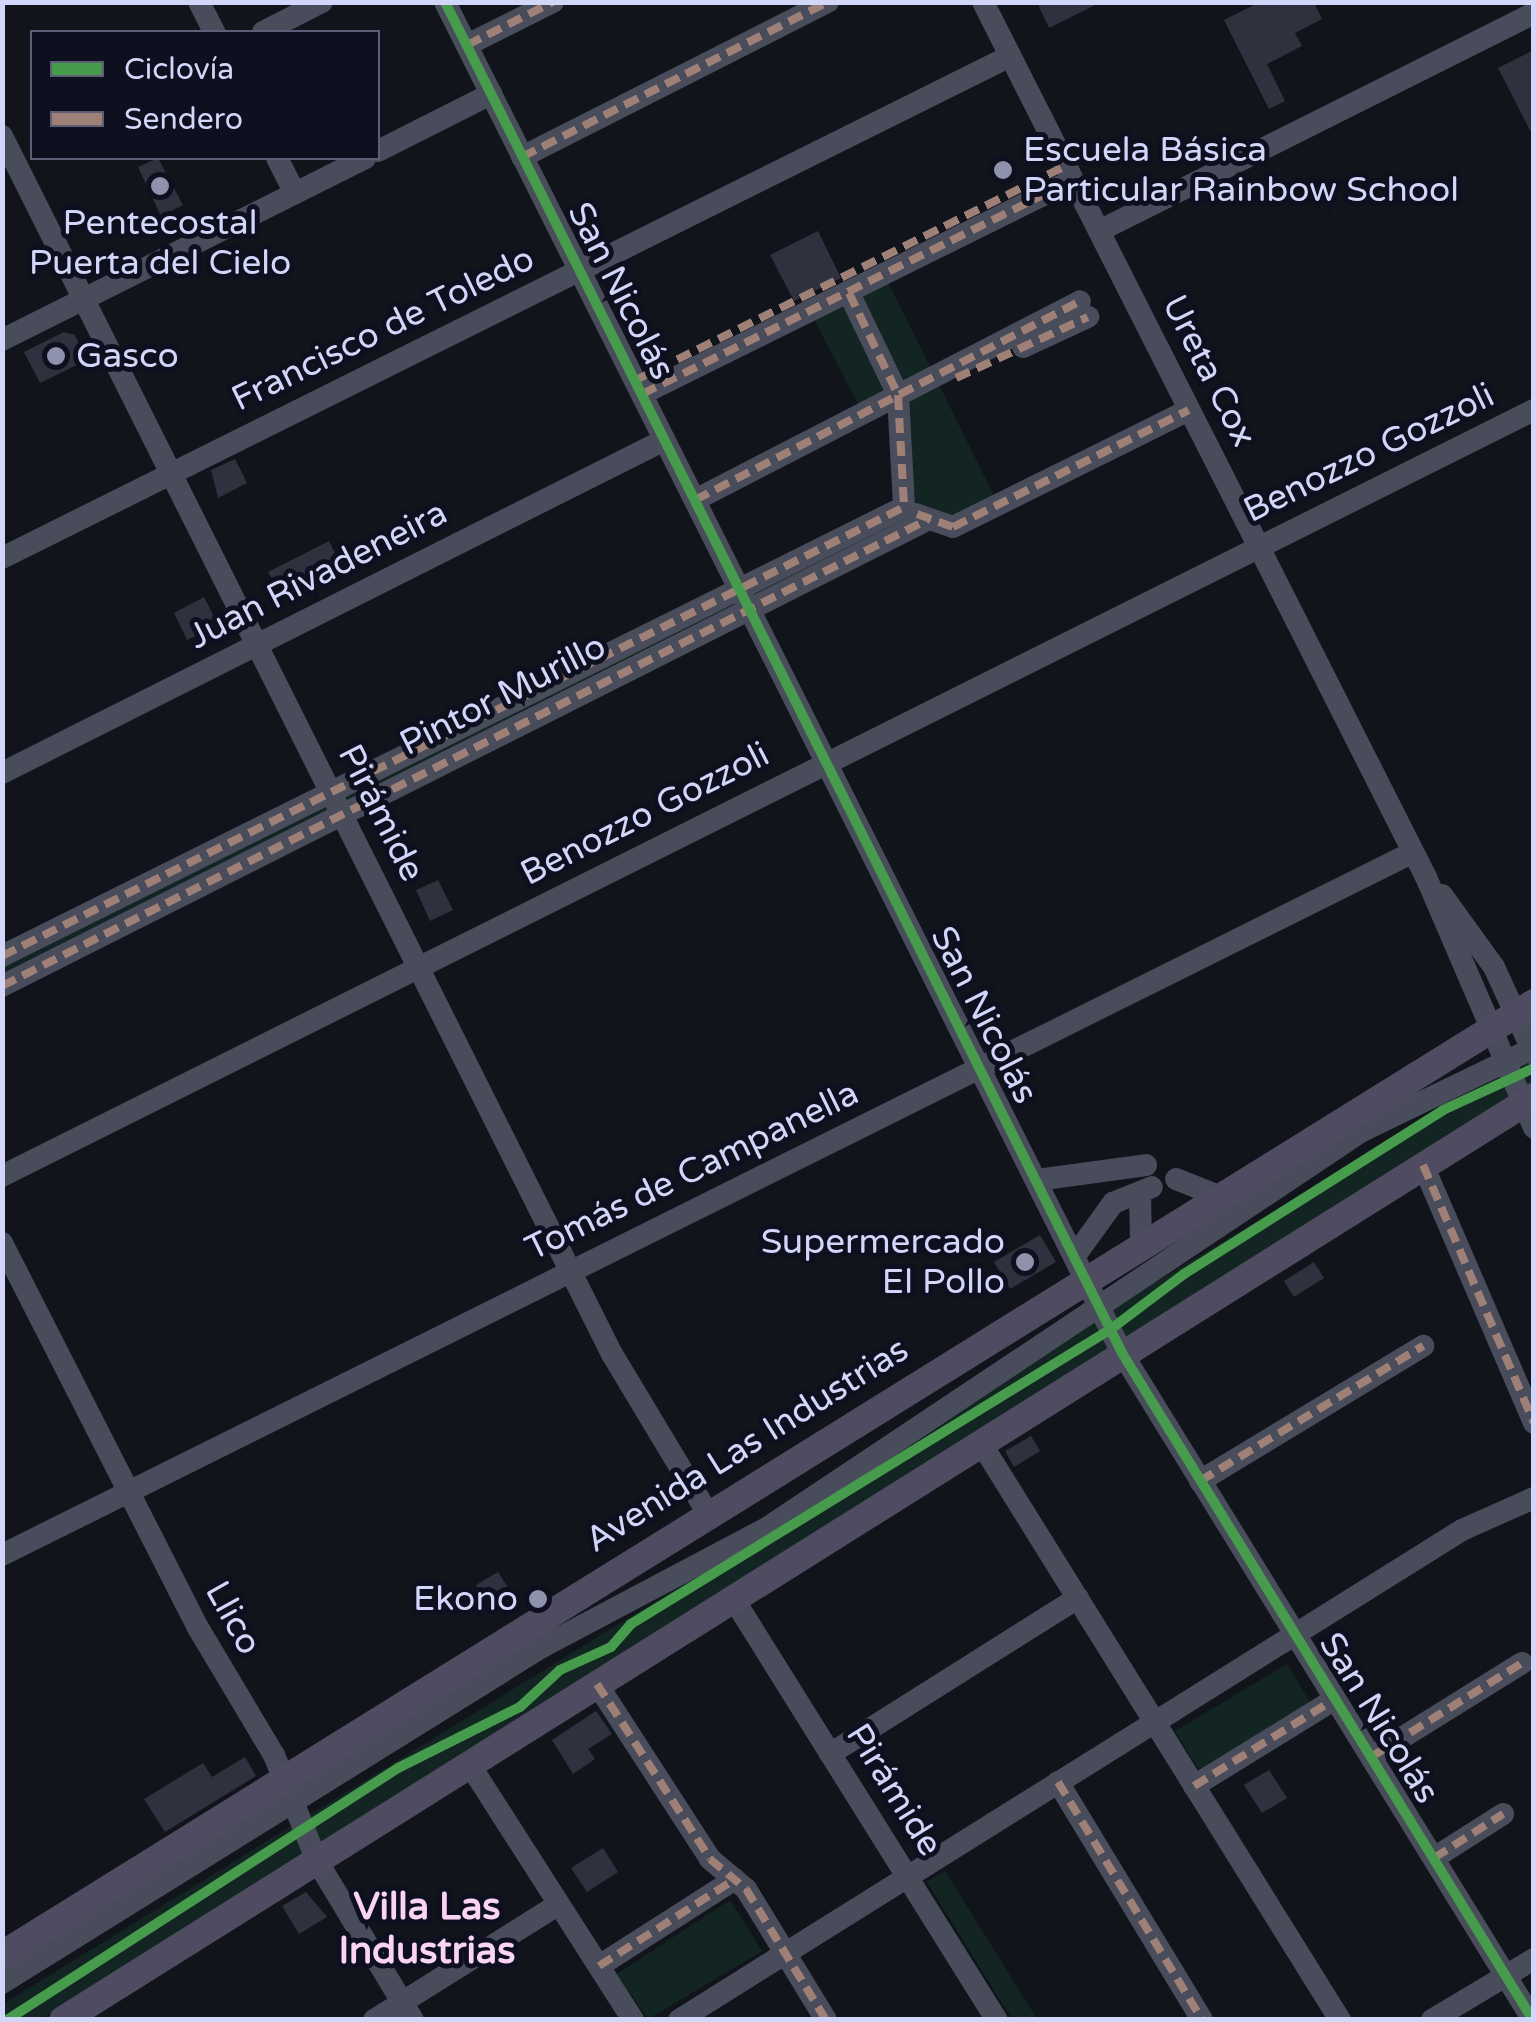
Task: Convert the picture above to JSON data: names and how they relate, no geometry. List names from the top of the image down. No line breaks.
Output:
{"streets":{"main road":["Avenida Las Industrias"],"street":["San Nicolás","Francisco de Toledo","Ureta Cox","Benozzo Gozzoli","Juan Rivadeneira","Pintor Murillo","Pirámide","Tomás de Campanella","Llico"]},"crossings":[["San Nicolás","Francisco de Toledo"],["San Nicolás","Benozzo Gozzoli"],["San Nicolás","Juan Rivadeneira"],["San Nicolás","Pintor Murillo"],["San Nicolás","Tomás de Campanella"],["San Nicolás","Avenida Las Industrias"],["Francisco de Toledo","Ureta Cox"],["Francisco de Toledo","Pirámide"],["Ureta Cox","Benozzo Gozzoli"],["Ureta Cox","Pintor Murillo"],["Ureta Cox","Tomás de Campanella"],["Ureta Cox","Avenida Las Industrias"],["Benozzo Gozzoli","Pirámide"],["Juan Rivadeneira","Pirámide"],["Pintor Murillo","Pirámide"],["Pirámide","Tomás de Campanella"],["Pirámide","Avenida Las Industrias"],["Tomás de Campanella","Llico"],["Avenida Las Industrias","Llico"]],"districts":["Villa Las Industrias"],"places":["Escuela Básica Particular Rainbow School","Pentecostal Puerta del Cielo","Gasco","Supermercado El Pollo","Ekono"],"legend":["Ciclovía","Sendero"]}
